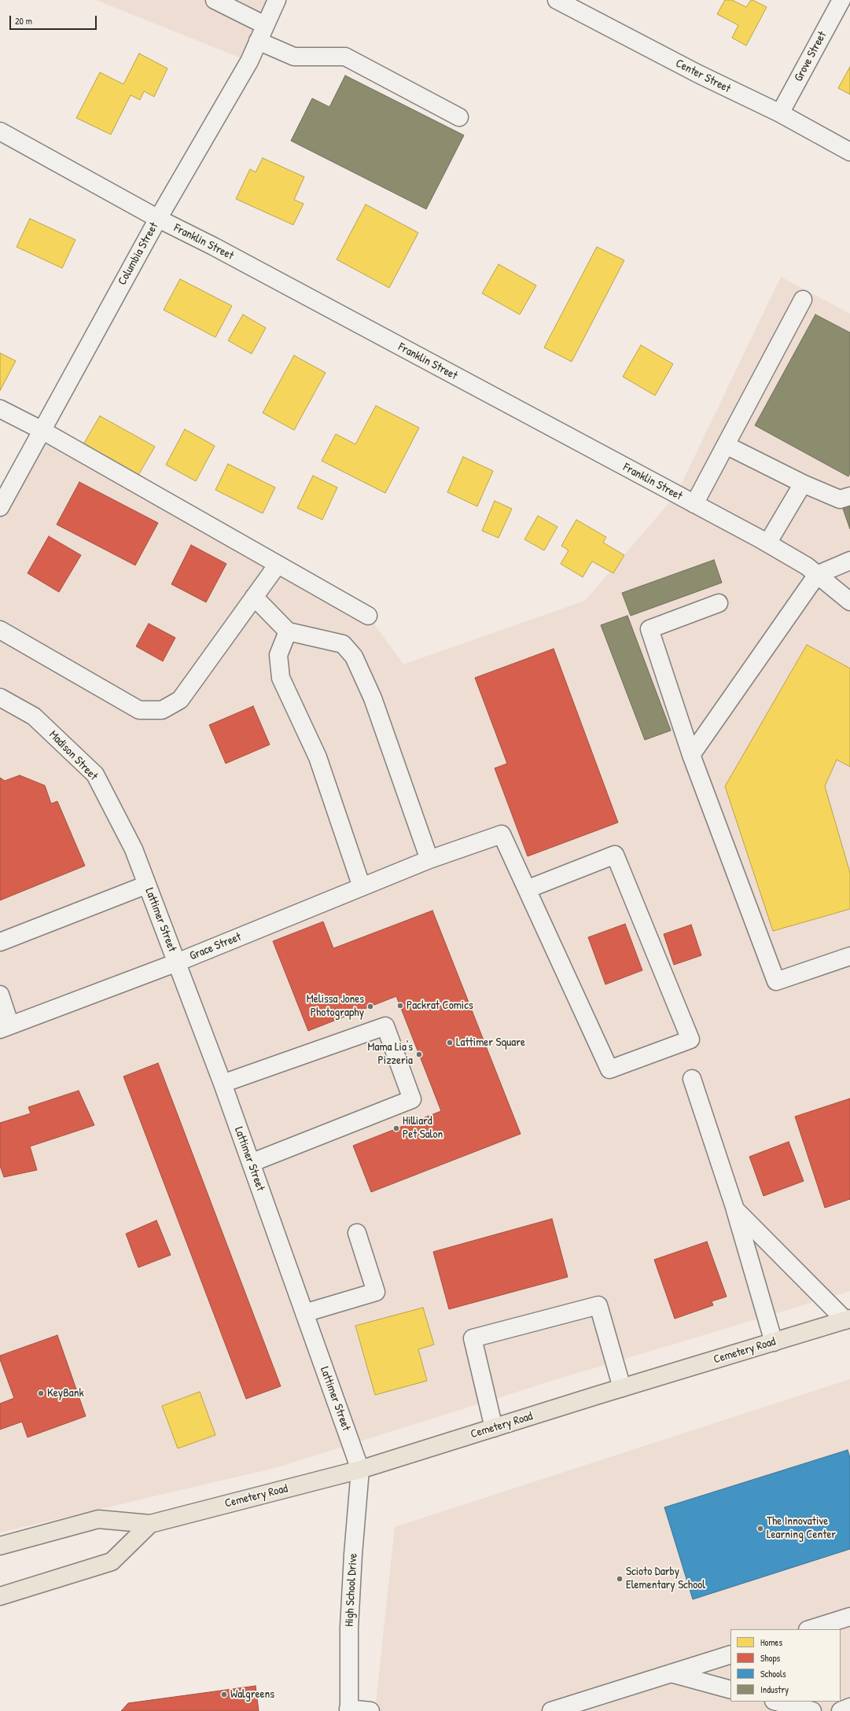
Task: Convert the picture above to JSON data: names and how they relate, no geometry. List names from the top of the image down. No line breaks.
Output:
{"streets":{"main road":["Cemetery Road"],"street":["Grove Street","Center Street","Franklin Street","Columbia Street","Madison Street","Lattimer Street","Grace Street","High School Drive"]},"crossings":[["Grove Street","Center Street"],["Franklin Street","Columbia Street"],["Madison Street","Lattimer Street"],["Lattimer Street","Grace Street"],["Lattimer Street","Cemetery Road"],["Lattimer Street","High School Drive"],["Cemetery Road","High School Drive"]],"places":["Packrat Comics","Melissa Jones Photography","Lattimer Square","Mama Lia's Pizzeria","Hilliard Pet Salon","KeyBank","The Innovative Learning Center","Scioto Darby Elementary School","Walgreens"],"legend":["Homes","Shops","Schools","Industry"],"scale_bar":"20 m"}
